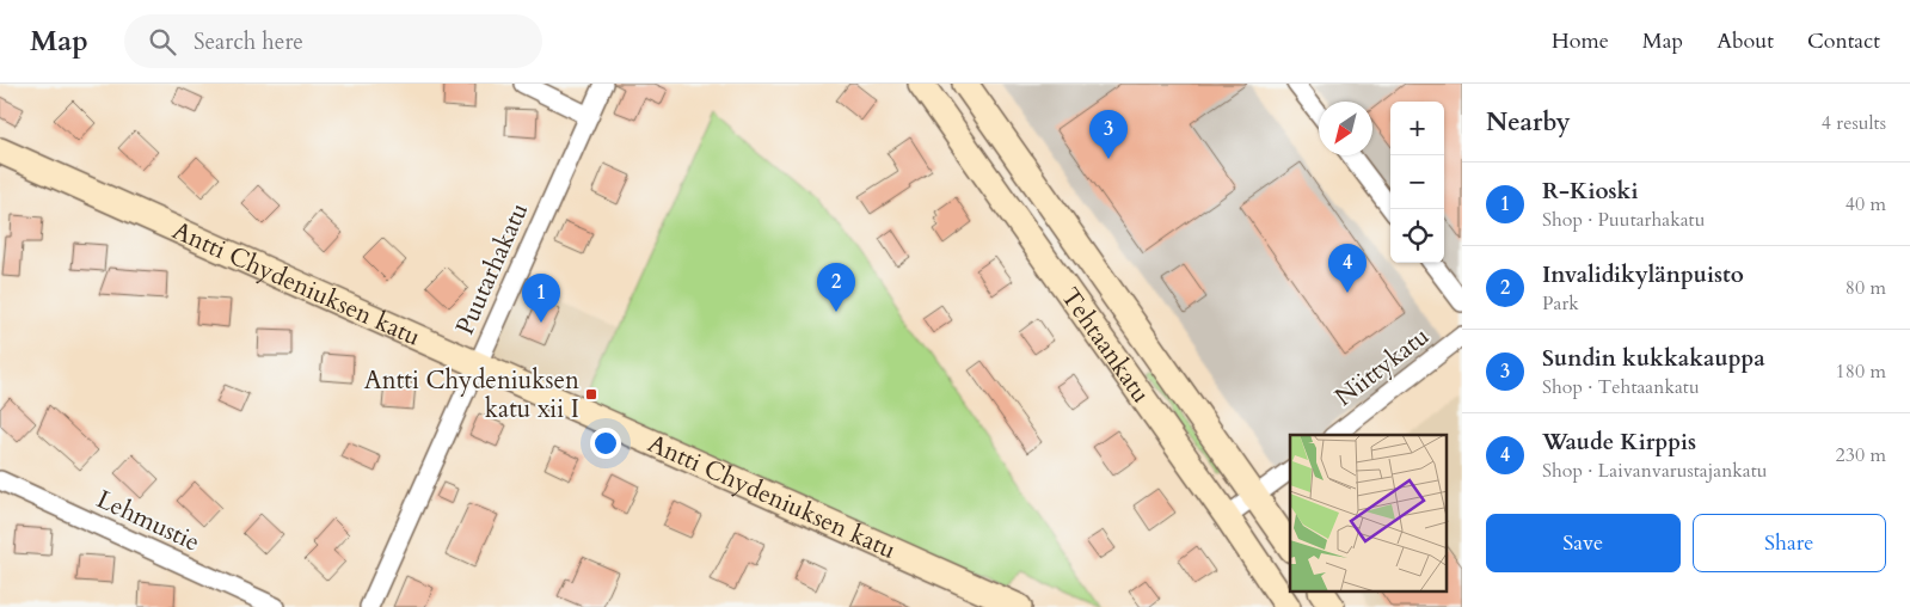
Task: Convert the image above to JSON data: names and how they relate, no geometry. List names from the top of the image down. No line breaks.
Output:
{"streets":{"main road":["Antti Chydeniuksen katu","Tehtaankatu"],"street":["Puutarhakatu","Niittykatu","Lehmustie"]},"crossings":[["Puutarhakatu","Antti Chydeniuksen katu"]],"places":{"transit":["Antti Chydeniuksen katu xii I"]},"north":"bottom left","page":{"header":"Map","search":"Search here","nav":["Home","Map","About","Contact"],"heading":["Nearby","4 results"],"map_buttons":["+","−"],"pins":["3","4","2","1"],"list":[{"mark":"1","name":"R-Kioski","note":"Shop · Puutarhakatu","value":"40 m"},{"mark":"2","name":"Invalidikylänpuisto","note":"Park","value":"80 m"},{"mark":"3","name":"Sundin kukkakauppa","note":"Shop · Tehtaankatu","value":"180 m"},{"mark":"4","name":"Waude Kirppis","note":"Shop · Laivanvarustajankatu","value":"230 m"}],"buttons":["Save","Share"]}}
